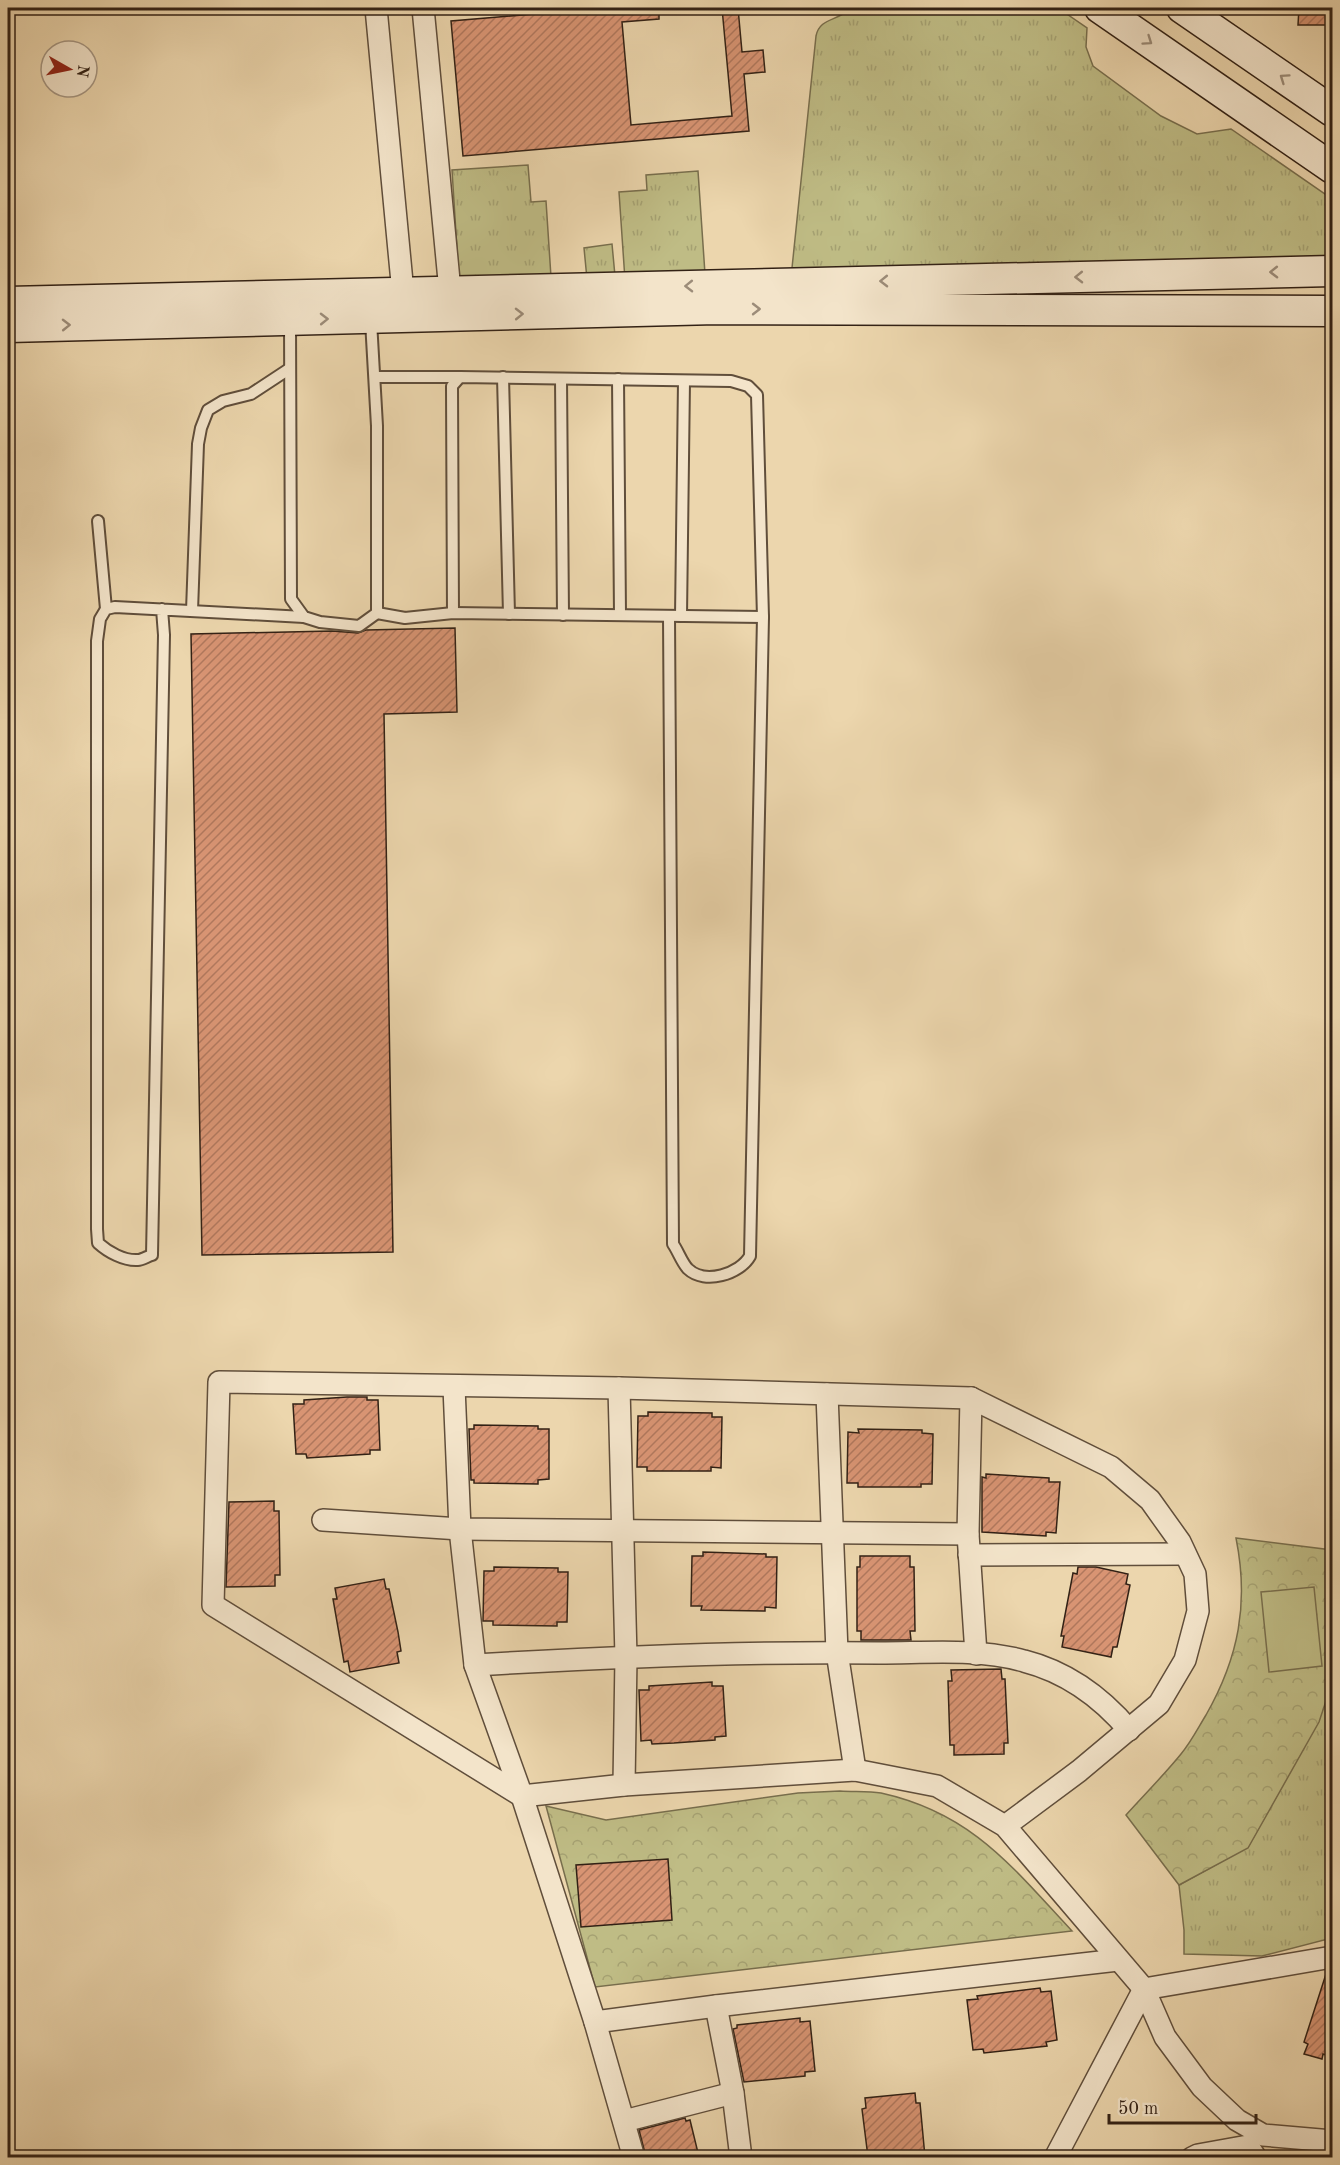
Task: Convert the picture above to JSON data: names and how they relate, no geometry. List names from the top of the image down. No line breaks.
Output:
{"scale_bar":"50 m","north":"right"}
